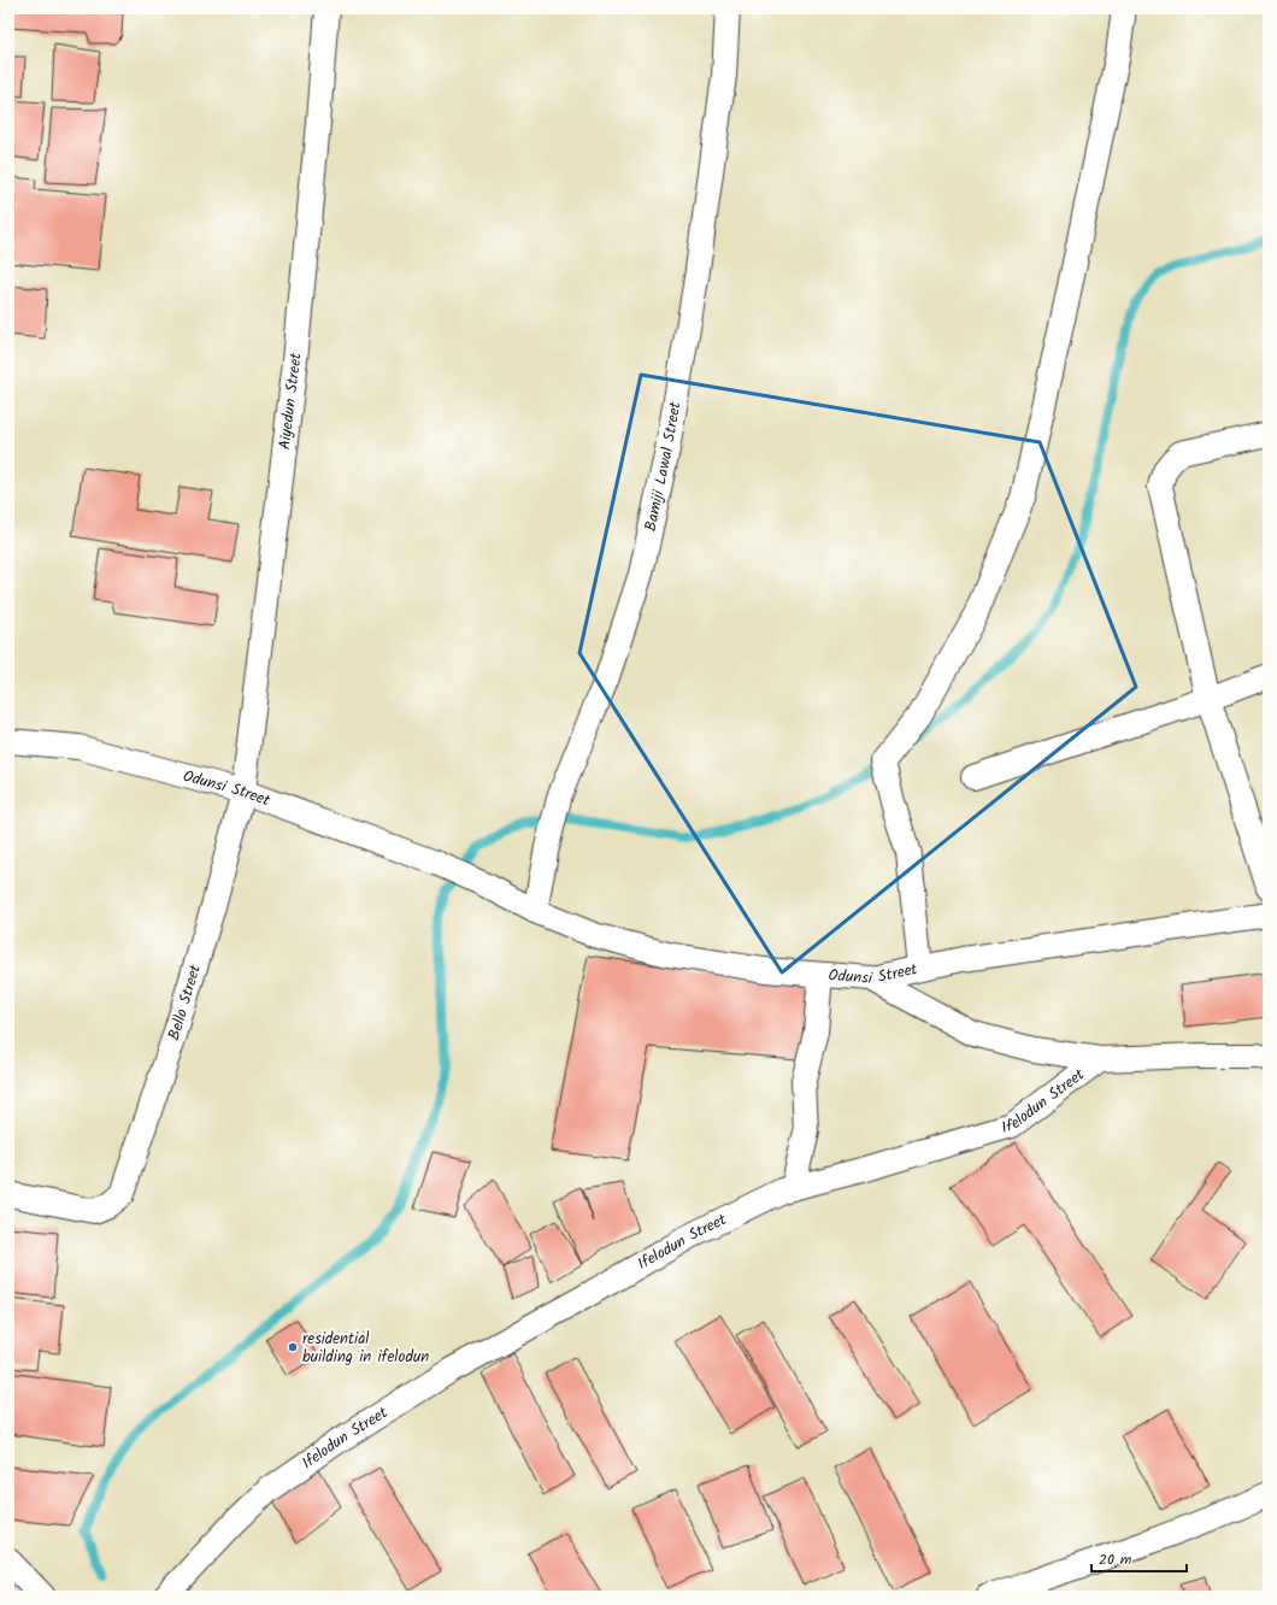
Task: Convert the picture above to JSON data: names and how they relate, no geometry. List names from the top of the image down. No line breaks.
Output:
{"streets":{"street":["Aiyedun Street","Bamiji Lawal Street","Odunsi Street","Bello Street","Ifelodun Street"]},"crossings":[["Aiyedun Street","Odunsi Street"],["Aiyedun Street","Bello Street"],["Bamiji Lawal Street","Odunsi Street"],["Odunsi Street","Bello Street"]],"places":["residential building in ifelodun"],"scale_bar":"20 m"}
